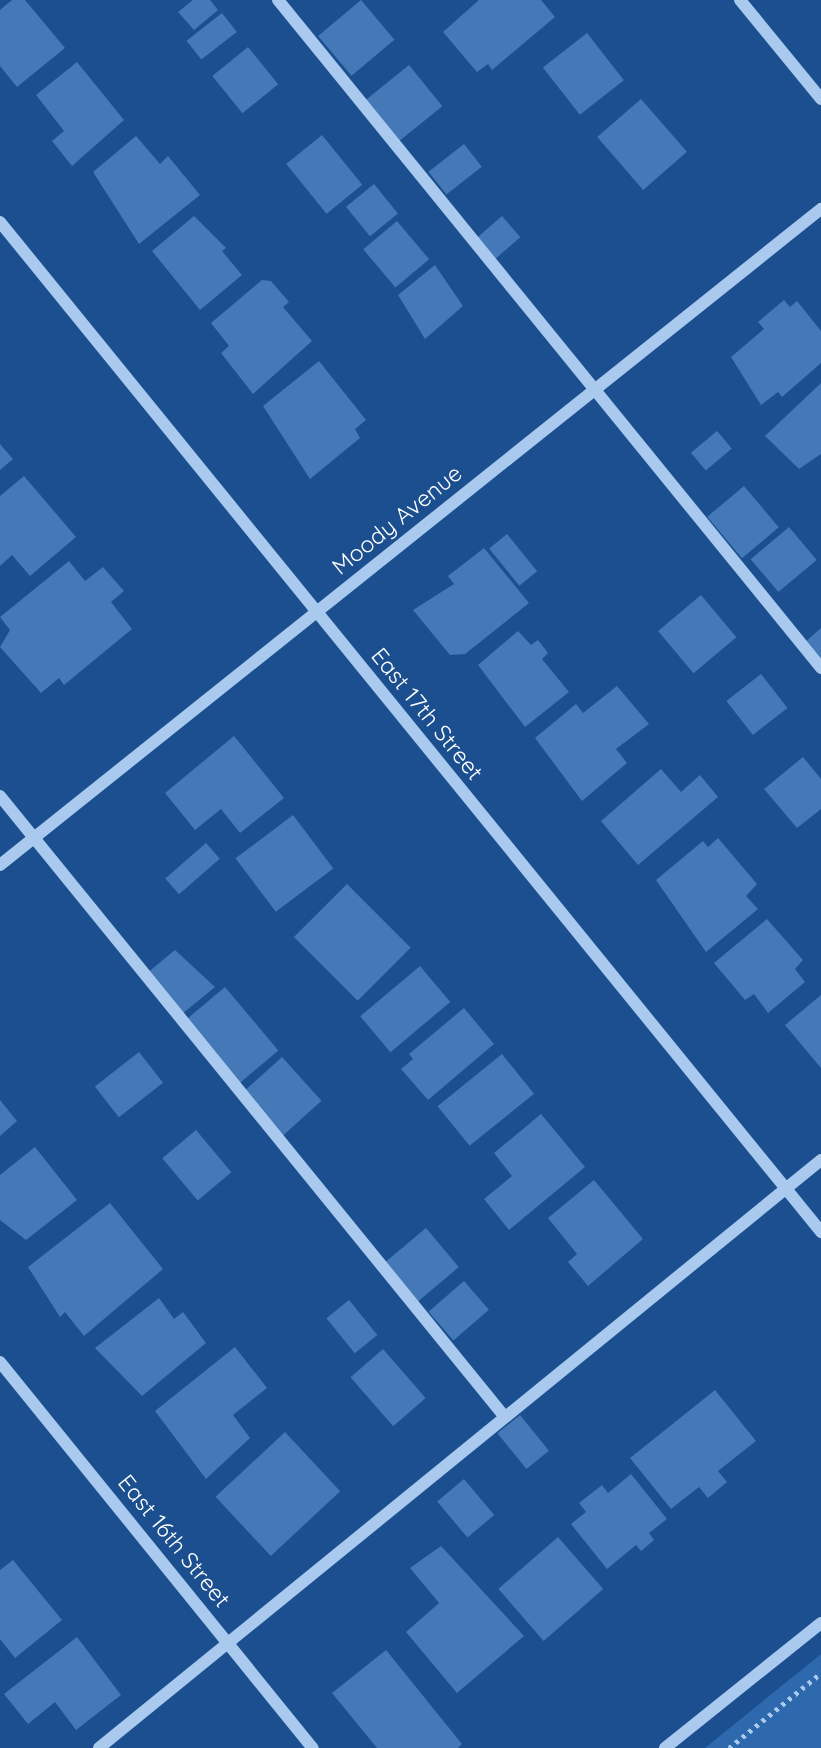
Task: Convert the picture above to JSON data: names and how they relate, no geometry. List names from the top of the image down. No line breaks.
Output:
{"streets":{"street":["Moody Avenue","East 17th Street","East 16th Street"]},"crossings":[["Moody Avenue","East 17th Street"]]}
